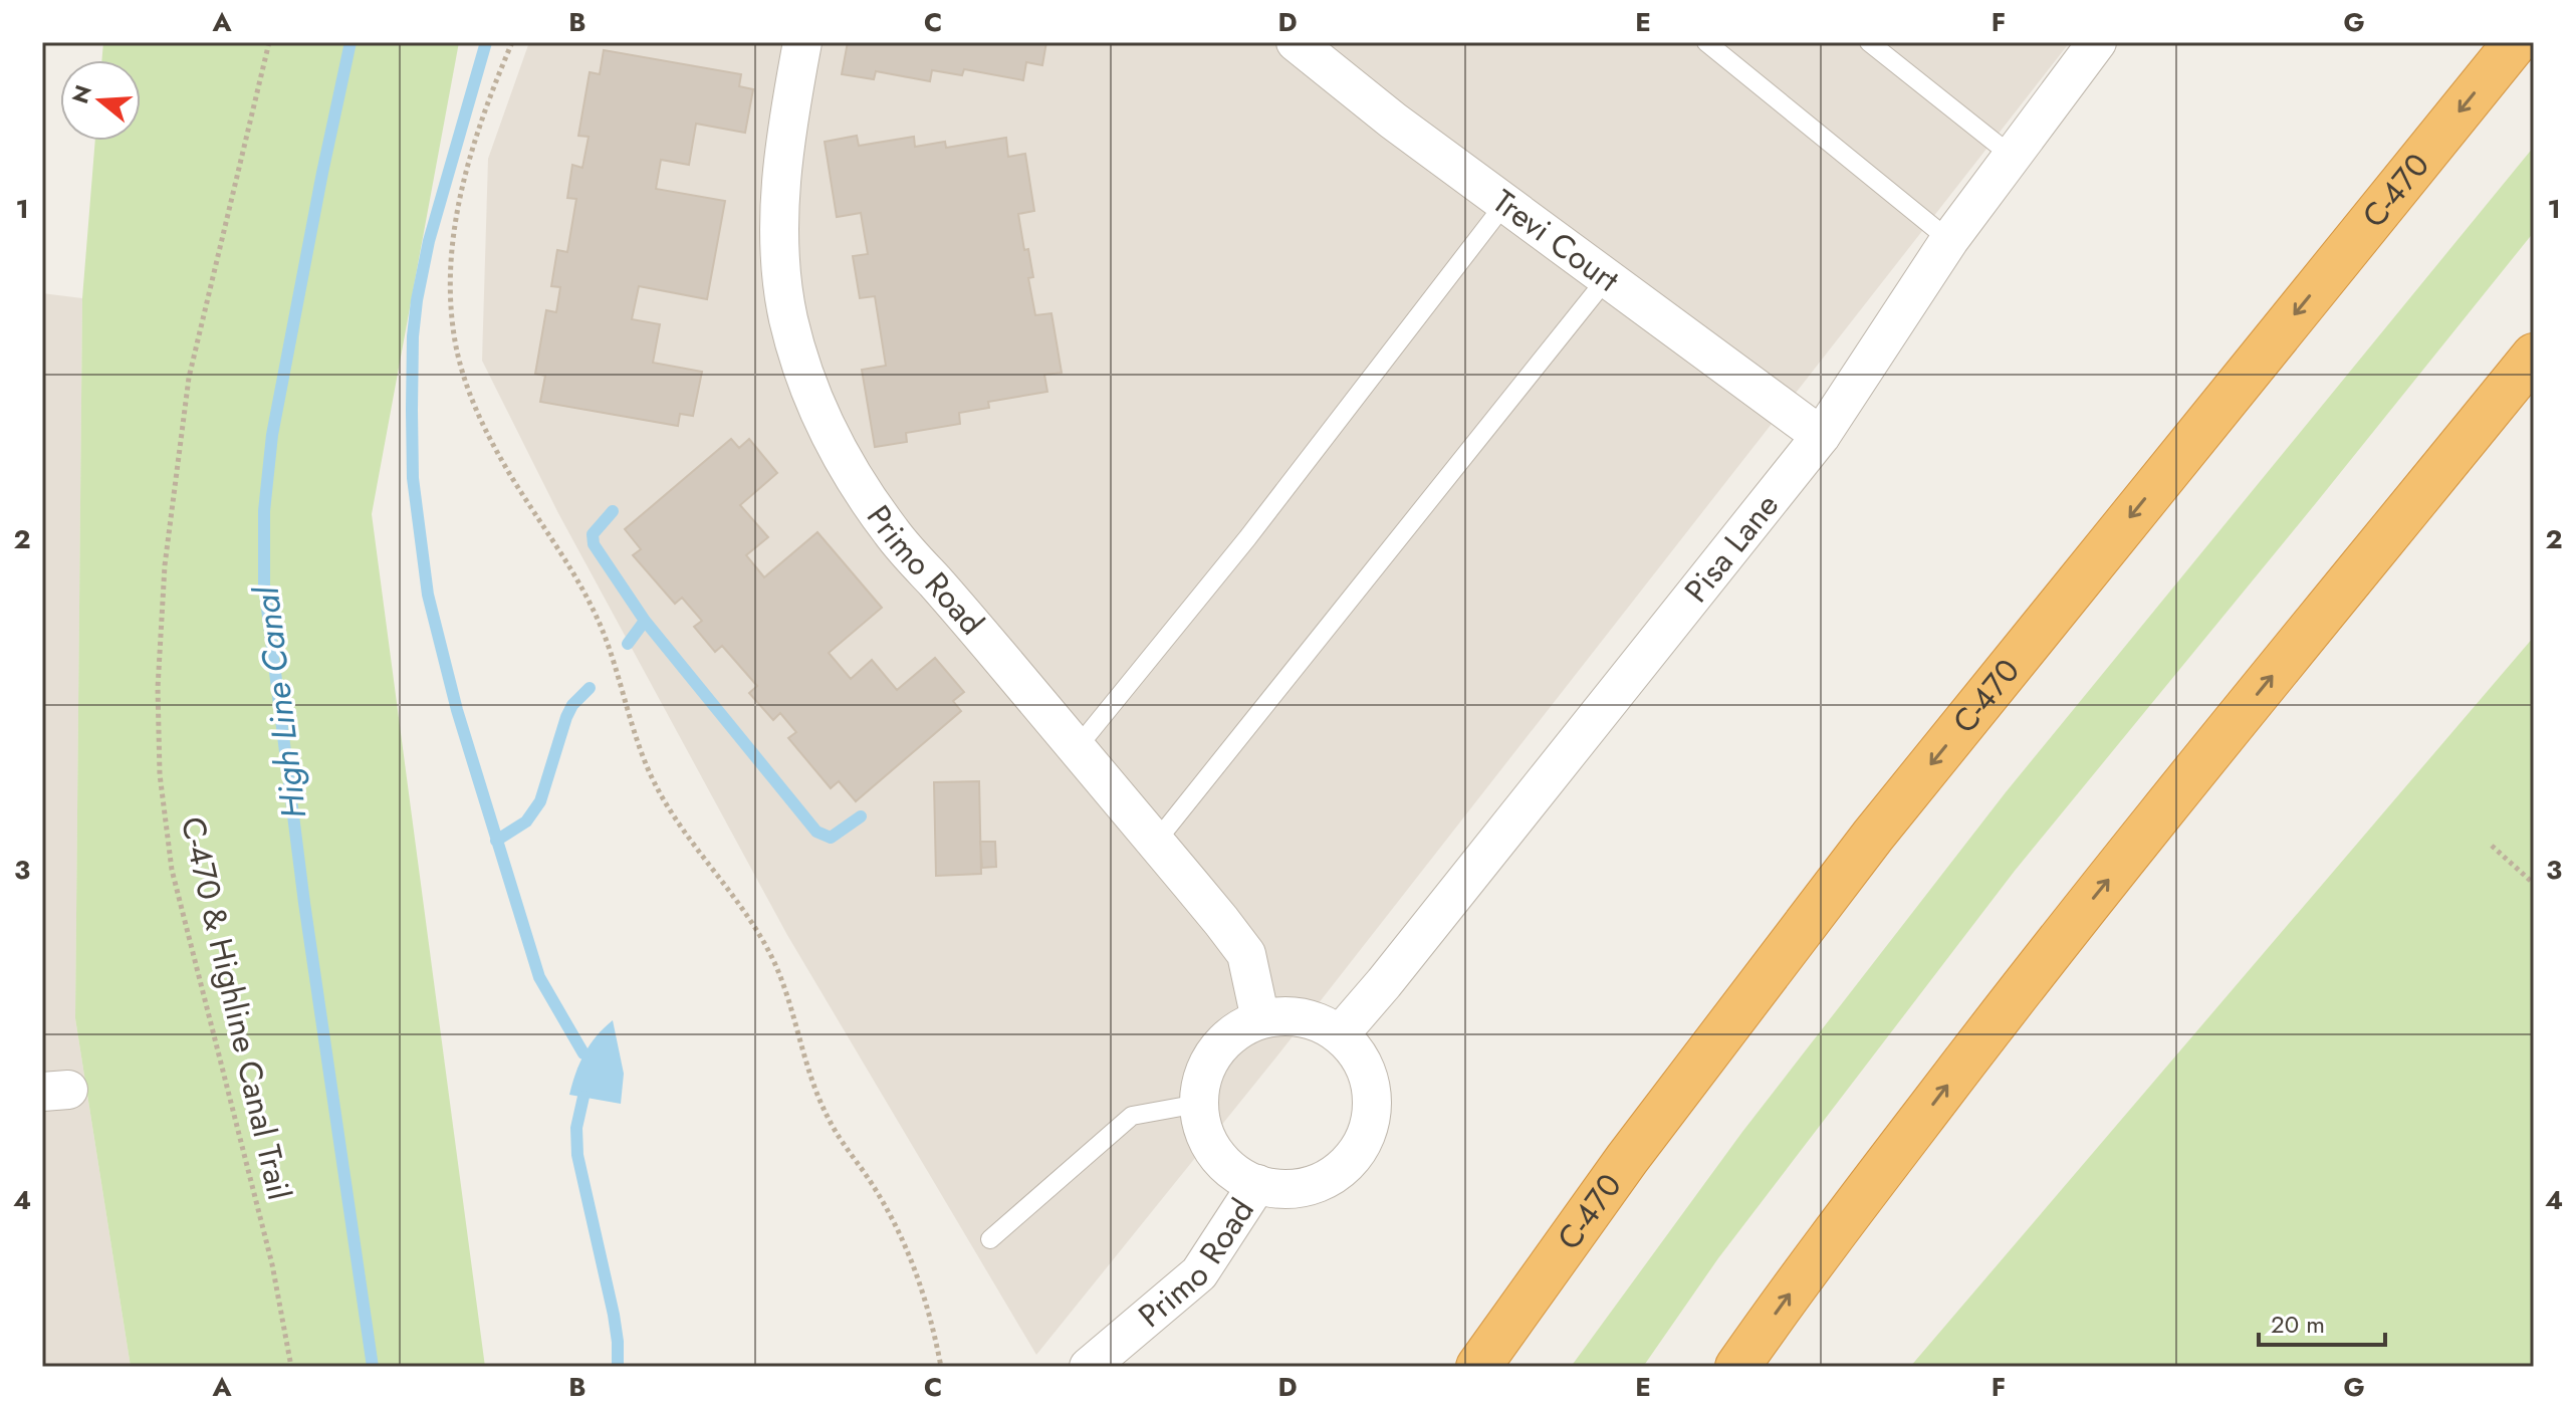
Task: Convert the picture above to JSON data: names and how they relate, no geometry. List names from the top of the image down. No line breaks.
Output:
{"streets":{"highway":["C-470"],"street":["Trevi Court","Pisa Lane","Primo Road"],"path":["C-470 & Highline Canal Trail"]},"crossings":[["Trevi Court","Pisa Lane"],["Pisa Lane","Primo Road"]],"water":["High Line Canal"],"scale_bar":"20 m","north":"left","grid":{"columns":["A","B","C","D","E","F","G"],"rows":["1","2","3","4"]}}
